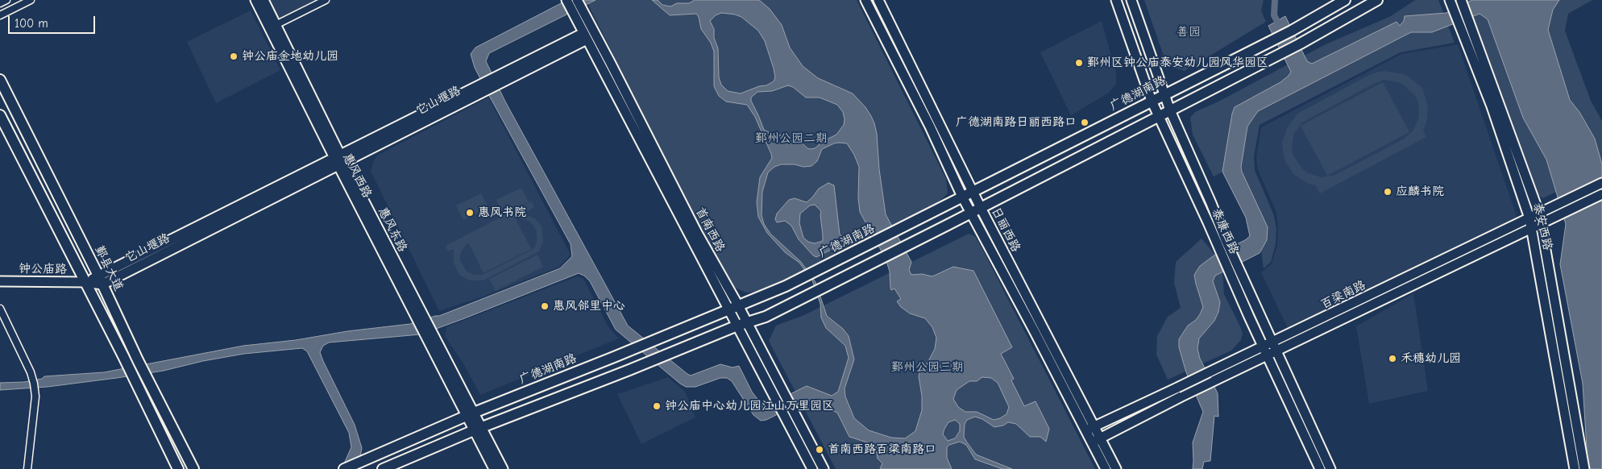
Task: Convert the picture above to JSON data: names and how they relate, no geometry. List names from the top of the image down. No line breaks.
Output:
{"streets":{"main road":["广德湖南路","它山堰路","泰安西路","惠风东路","首南西路","日丽西路","泰康西路","鄞县大道","钟公庙路","百梁南路"]},"crossings":[["广德湖南路","惠风东路"],["广德湖南路","首南西路"],["广德湖南路","日丽西路"],["广德湖南路","泰康西路"],["它山堰路","惠风东路"],["它山堰路","首南西路"],["它山堰路","鄞县大道"],["它山堰路","钟公庙路"],["泰安西路","百梁南路"],["日丽西路","百梁南路"],["泰康西路","百梁南路"]],"parks":["善园","鄞州公园二期","鄞州公园三期"],"places":["钟公庙金地幼儿园","鄞州区钟公庙泰安幼儿园风华园区","广德湖南路日丽西路口","应麟书院","惠风书院","惠风邻里中心","禾穗幼儿园","钟公庙中心幼儿园江山万里园区","首南西路百梁南路口"],"scale_bar":"100 m"}
